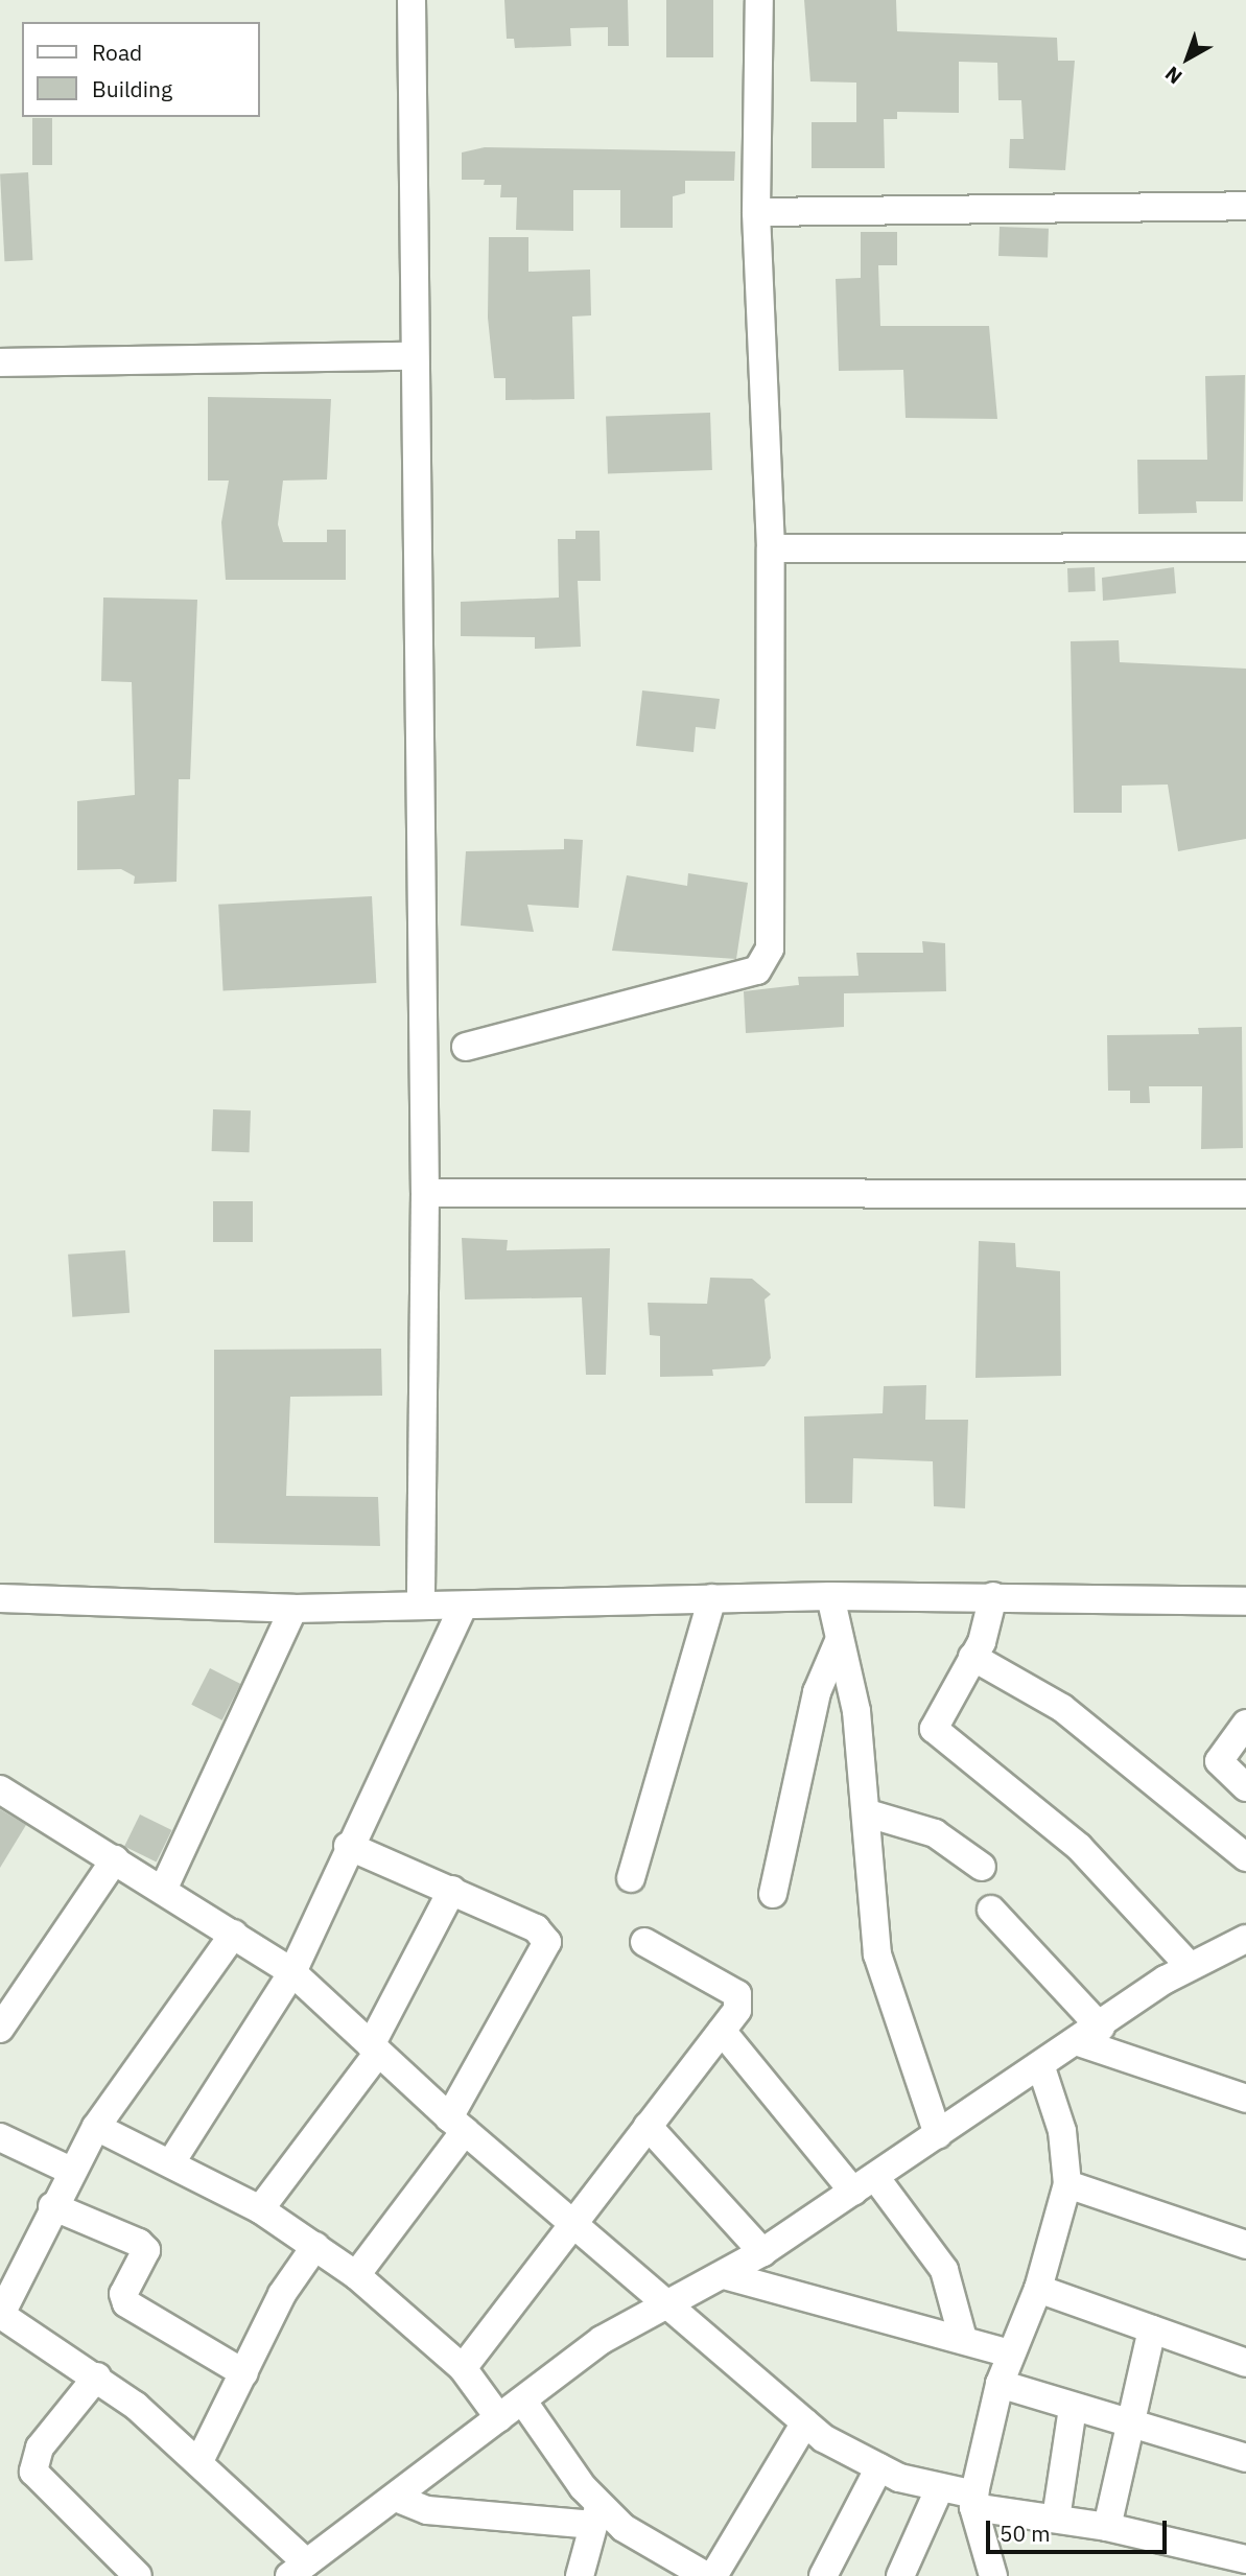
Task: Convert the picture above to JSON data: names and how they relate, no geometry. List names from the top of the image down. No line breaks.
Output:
{"legend":["Road","Building"],"scale_bar":"50 m","north":"bottom left"}
